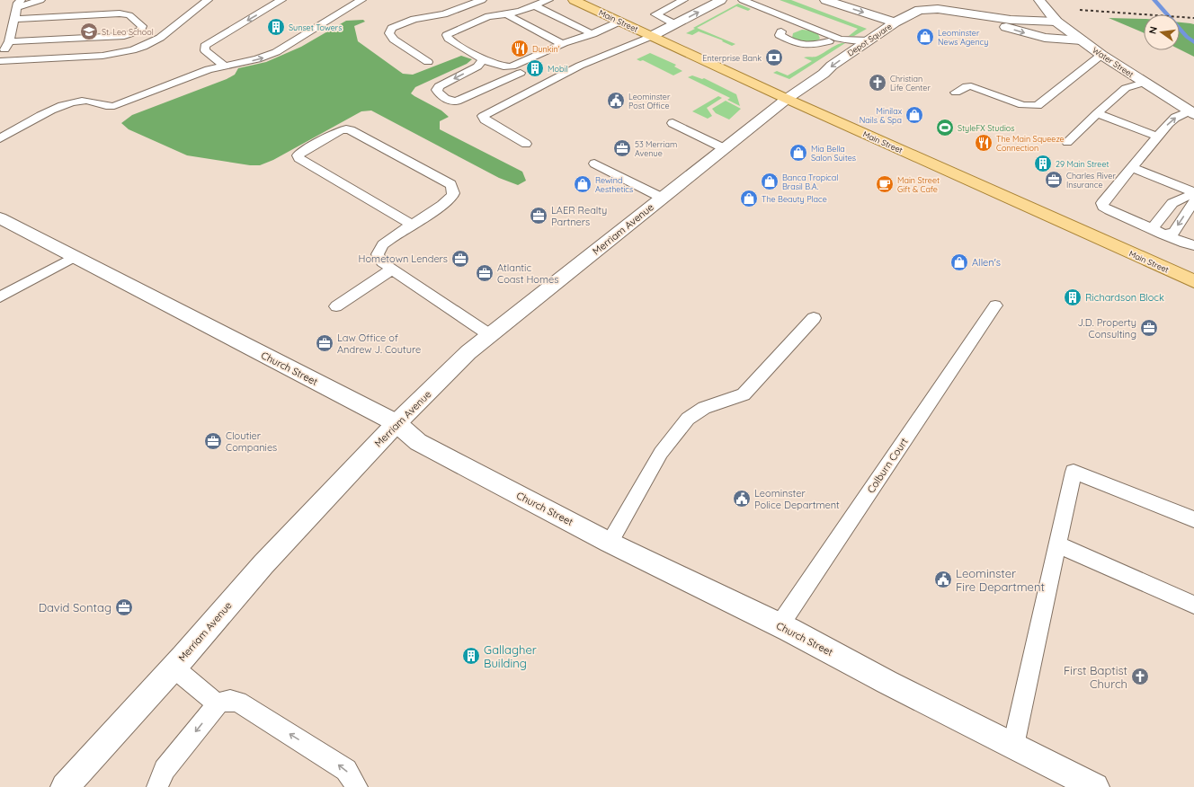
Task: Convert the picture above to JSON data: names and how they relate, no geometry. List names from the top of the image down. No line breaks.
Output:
{"streets":{"main road":["Main Street"],"street":["Depot Square","Water Street","Merriam Avenue","Church Street"],"lane":["Colburn Court"]},"crossings":[["Main Street","Depot Square"],["Main Street","Merriam Avenue"],["Depot Square","Water Street"],["Depot Square","Merriam Avenue"],["Merriam Avenue","Church Street"],["Church Street","Colburn Court"]],"places":{"building":["Sunset Towers","Mobil","29 Main Street","Richardson Block","Gallagher Building"],"school or university":["St. Leo School"],"shop":["Leominster News Agency","Minilax Nails & Spa","Mia Bella Salon Suites","Banca Tropical Brasil B.A.","Rewind Aesthetics","The Beauty Place","Allen's"],"restaurant":["Dunkin'","The Main Squeeze Connection"],"bank":["Enterprise Bank"],"church":["Christian Life Center","First Baptist Church"],"public building":["Leominster Post Office","Leominster Police Department","Leominster Fire Department"],"sports":["StyleFX Studios"],"office":["53 Merriam Avenue","Charles River Insurance","LAER Realty Partners","Hometown Lenders","Atlantic Coast Homes","J.D. Property Consulting","Law Office of Andrew J. Couture","Cloutier Companies","David Sontag"],"cafe":["Main Street Gift & Cafe"]},"north":"left"}
